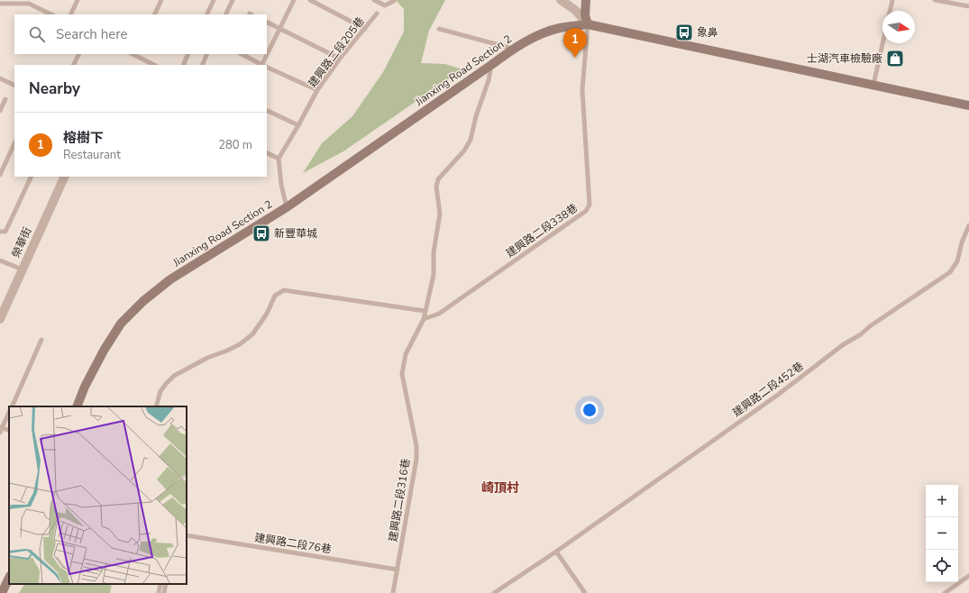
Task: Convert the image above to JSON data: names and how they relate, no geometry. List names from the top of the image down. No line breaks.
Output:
{"streets":{"street":["Jianxing Road Section 2","榮華街"],"lane":["建興路二段205巷","建興路二段338巷","建興路二段452巷","建興路二段316巷","建興路二段76巷"]},"crossings":[["Jianxing Road Section 2","建興路二段338巷"],["Jianxing Road Section 2","建興路二段316巷"],["建興路二段338巷","建興路二段316巷"],["建興路二段316巷","建興路二段76巷"]],"districts":["崎頂村"],"places":{"bus stop":["象鼻","新豐華城"],"shop":["士湖汽車檢驗廠"]},"north":"right","page":{"search":"Search here","pins":"1","heading":"Nearby","list":[{"mark":"1","name":"榕樹下","note":"Restaurant","value":"280 m"}],"map_buttons":["+","−"]}}
